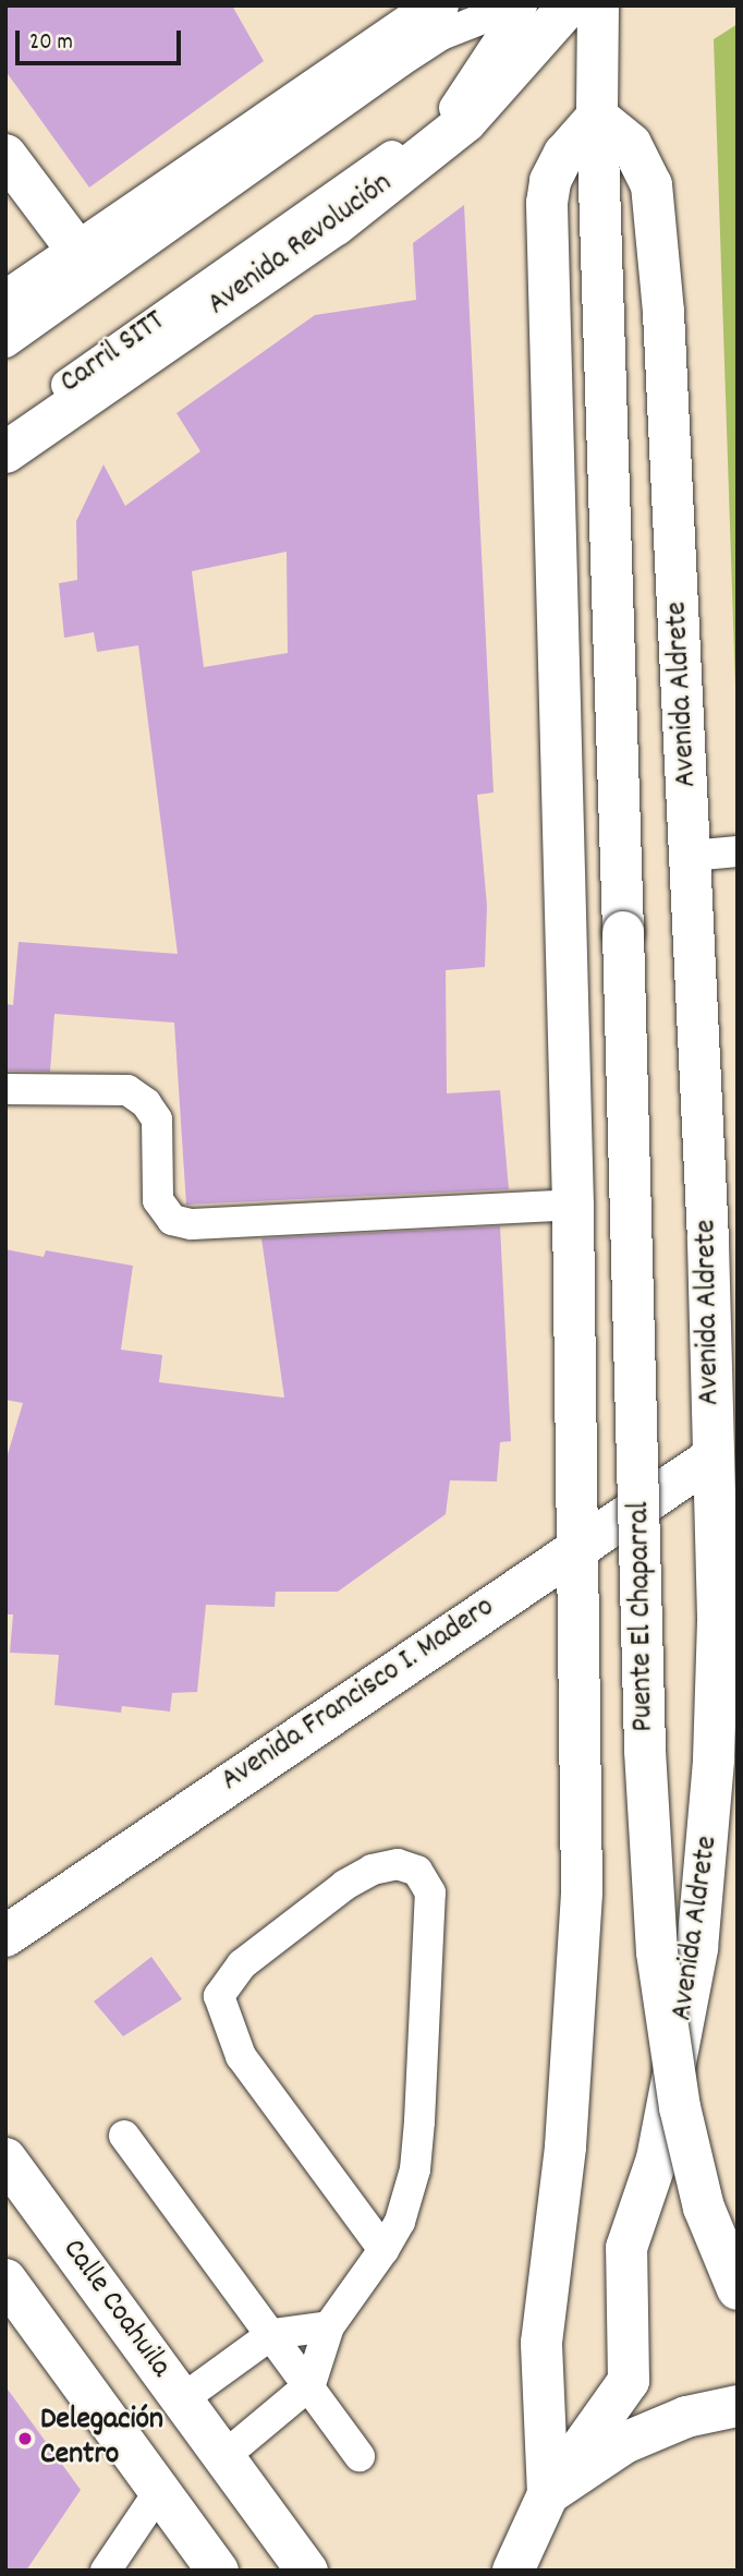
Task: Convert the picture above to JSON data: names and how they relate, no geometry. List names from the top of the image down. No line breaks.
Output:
{"streets":{"main road":["Avenida Revolución","Avenida Aldrete","Puente El Chaparral","Avenida Francisco I. Madero","Calle Coahuila"],"lane":["Carril SITT"]},"crossings":[["Avenida Aldrete","Puente El Chaparral"],["Avenida Aldrete","Avenida Francisco I. Madero"]],"places":["Delegación Centro"],"scale_bar":"20 m"}
